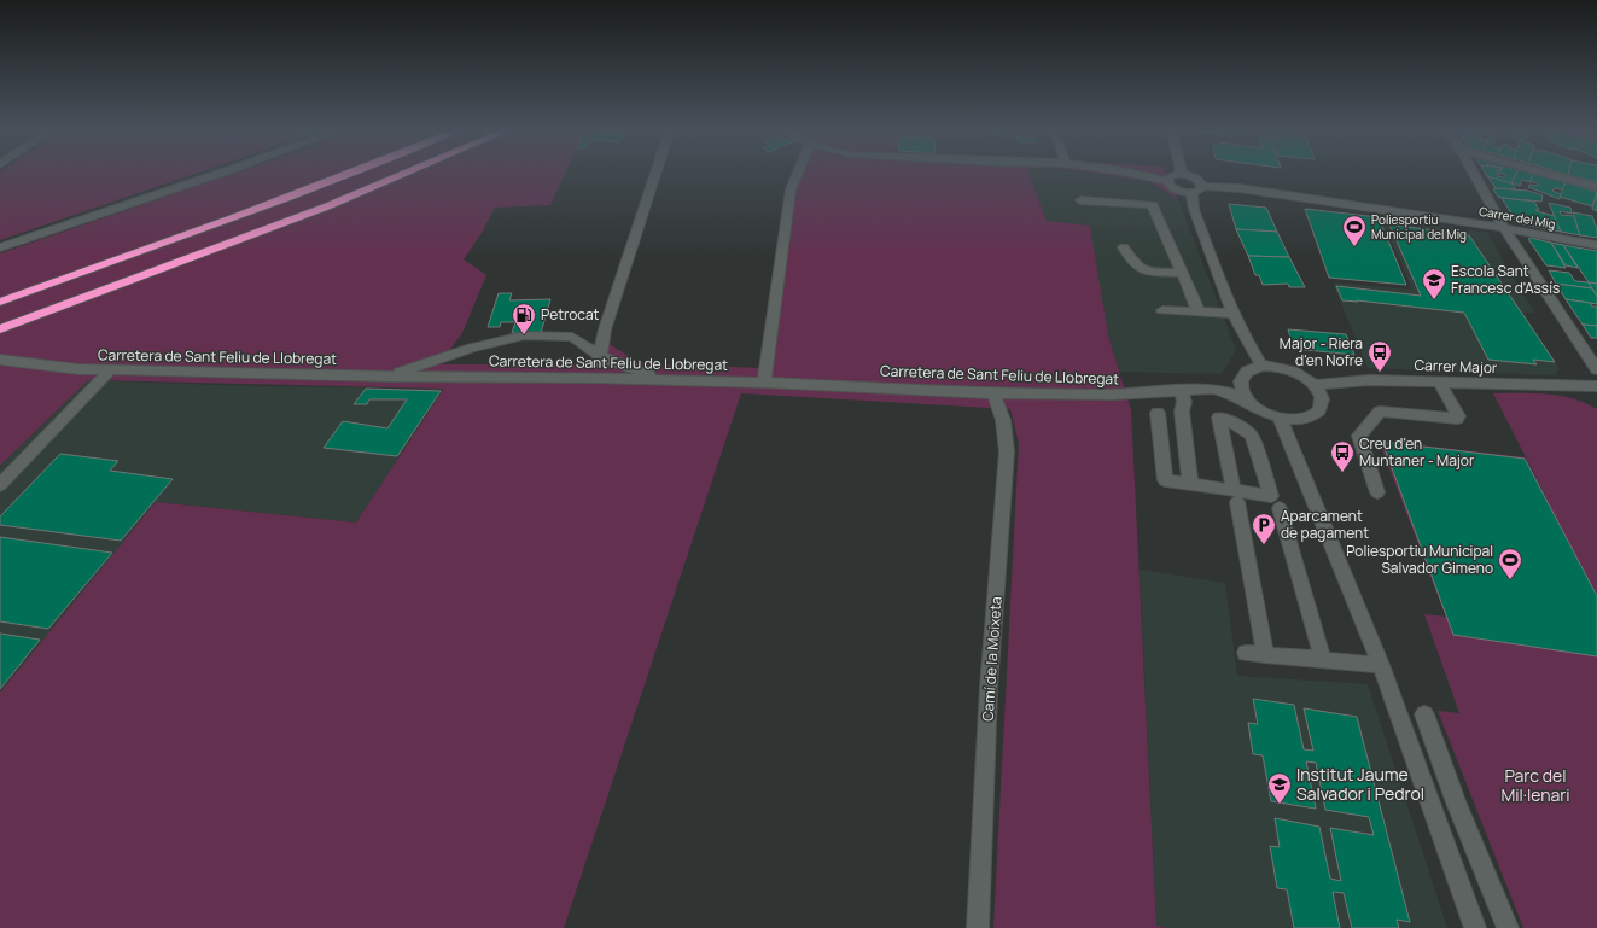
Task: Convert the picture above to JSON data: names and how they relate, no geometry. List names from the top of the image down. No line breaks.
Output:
{"streets":{"street":["Carrer del Mig","Carretera de Sant Feliu de Llobregat","Carrer Major","Camí de la Moixeta"]},"crossings":[["Carretera de Sant Feliu de Llobregat","Carrer Major"],["Carretera de Sant Feliu de Llobregat","Camí de la Moixeta"]],"parks":["Parc del Mil·lenari"],"places":{"sports":["Poliesportiu Municipal del Mig","Poliesportiu Municipal Salvador Gimeno"],"school or university":["Escola Sant Francesc d'Assís","Institut Jaume Salvador i Pedrol"],"fuel station":["Petrocat"],"bus stop":["Major - Riera d'en Nofre","Creu d'en Muntaner - Major"],"parking":["Aparcament de pagament"]}}
